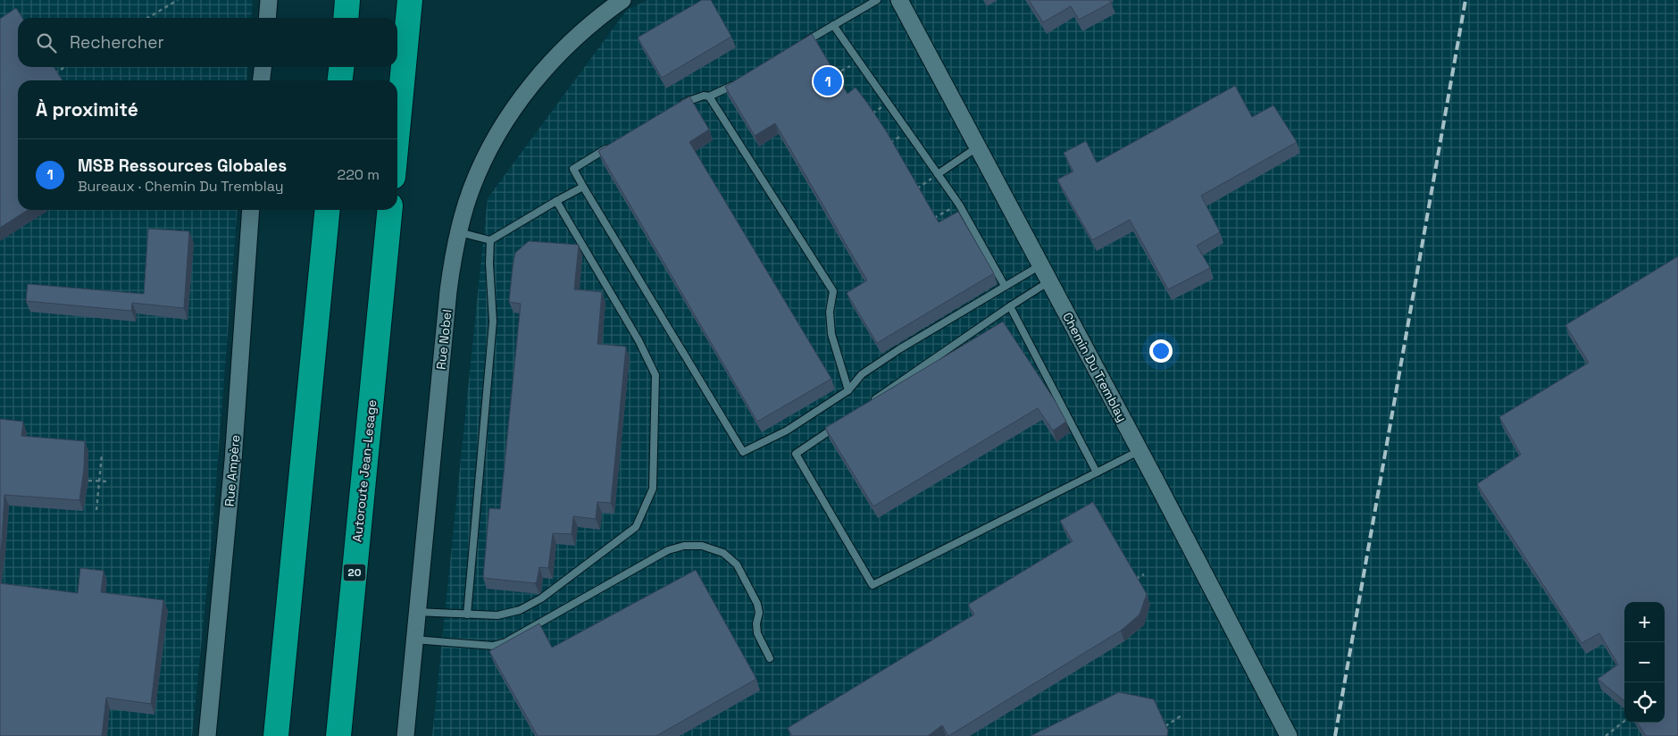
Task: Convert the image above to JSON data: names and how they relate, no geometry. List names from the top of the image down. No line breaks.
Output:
{"streets":{"highway":["Autoroute Jean-Lesage","20"],"street":["Rue Nobel","Chemin Du Tremblay","Rue Ampère"]},"page":{"search":"Rechercher","pins":"1","heading":"À proximité","list":[{"mark":"1","name":"MSB Ressources Globales","note":"Bureaux · Chemin Du Tremblay","value":"220 m"}],"map_buttons":["+","−"]}}
